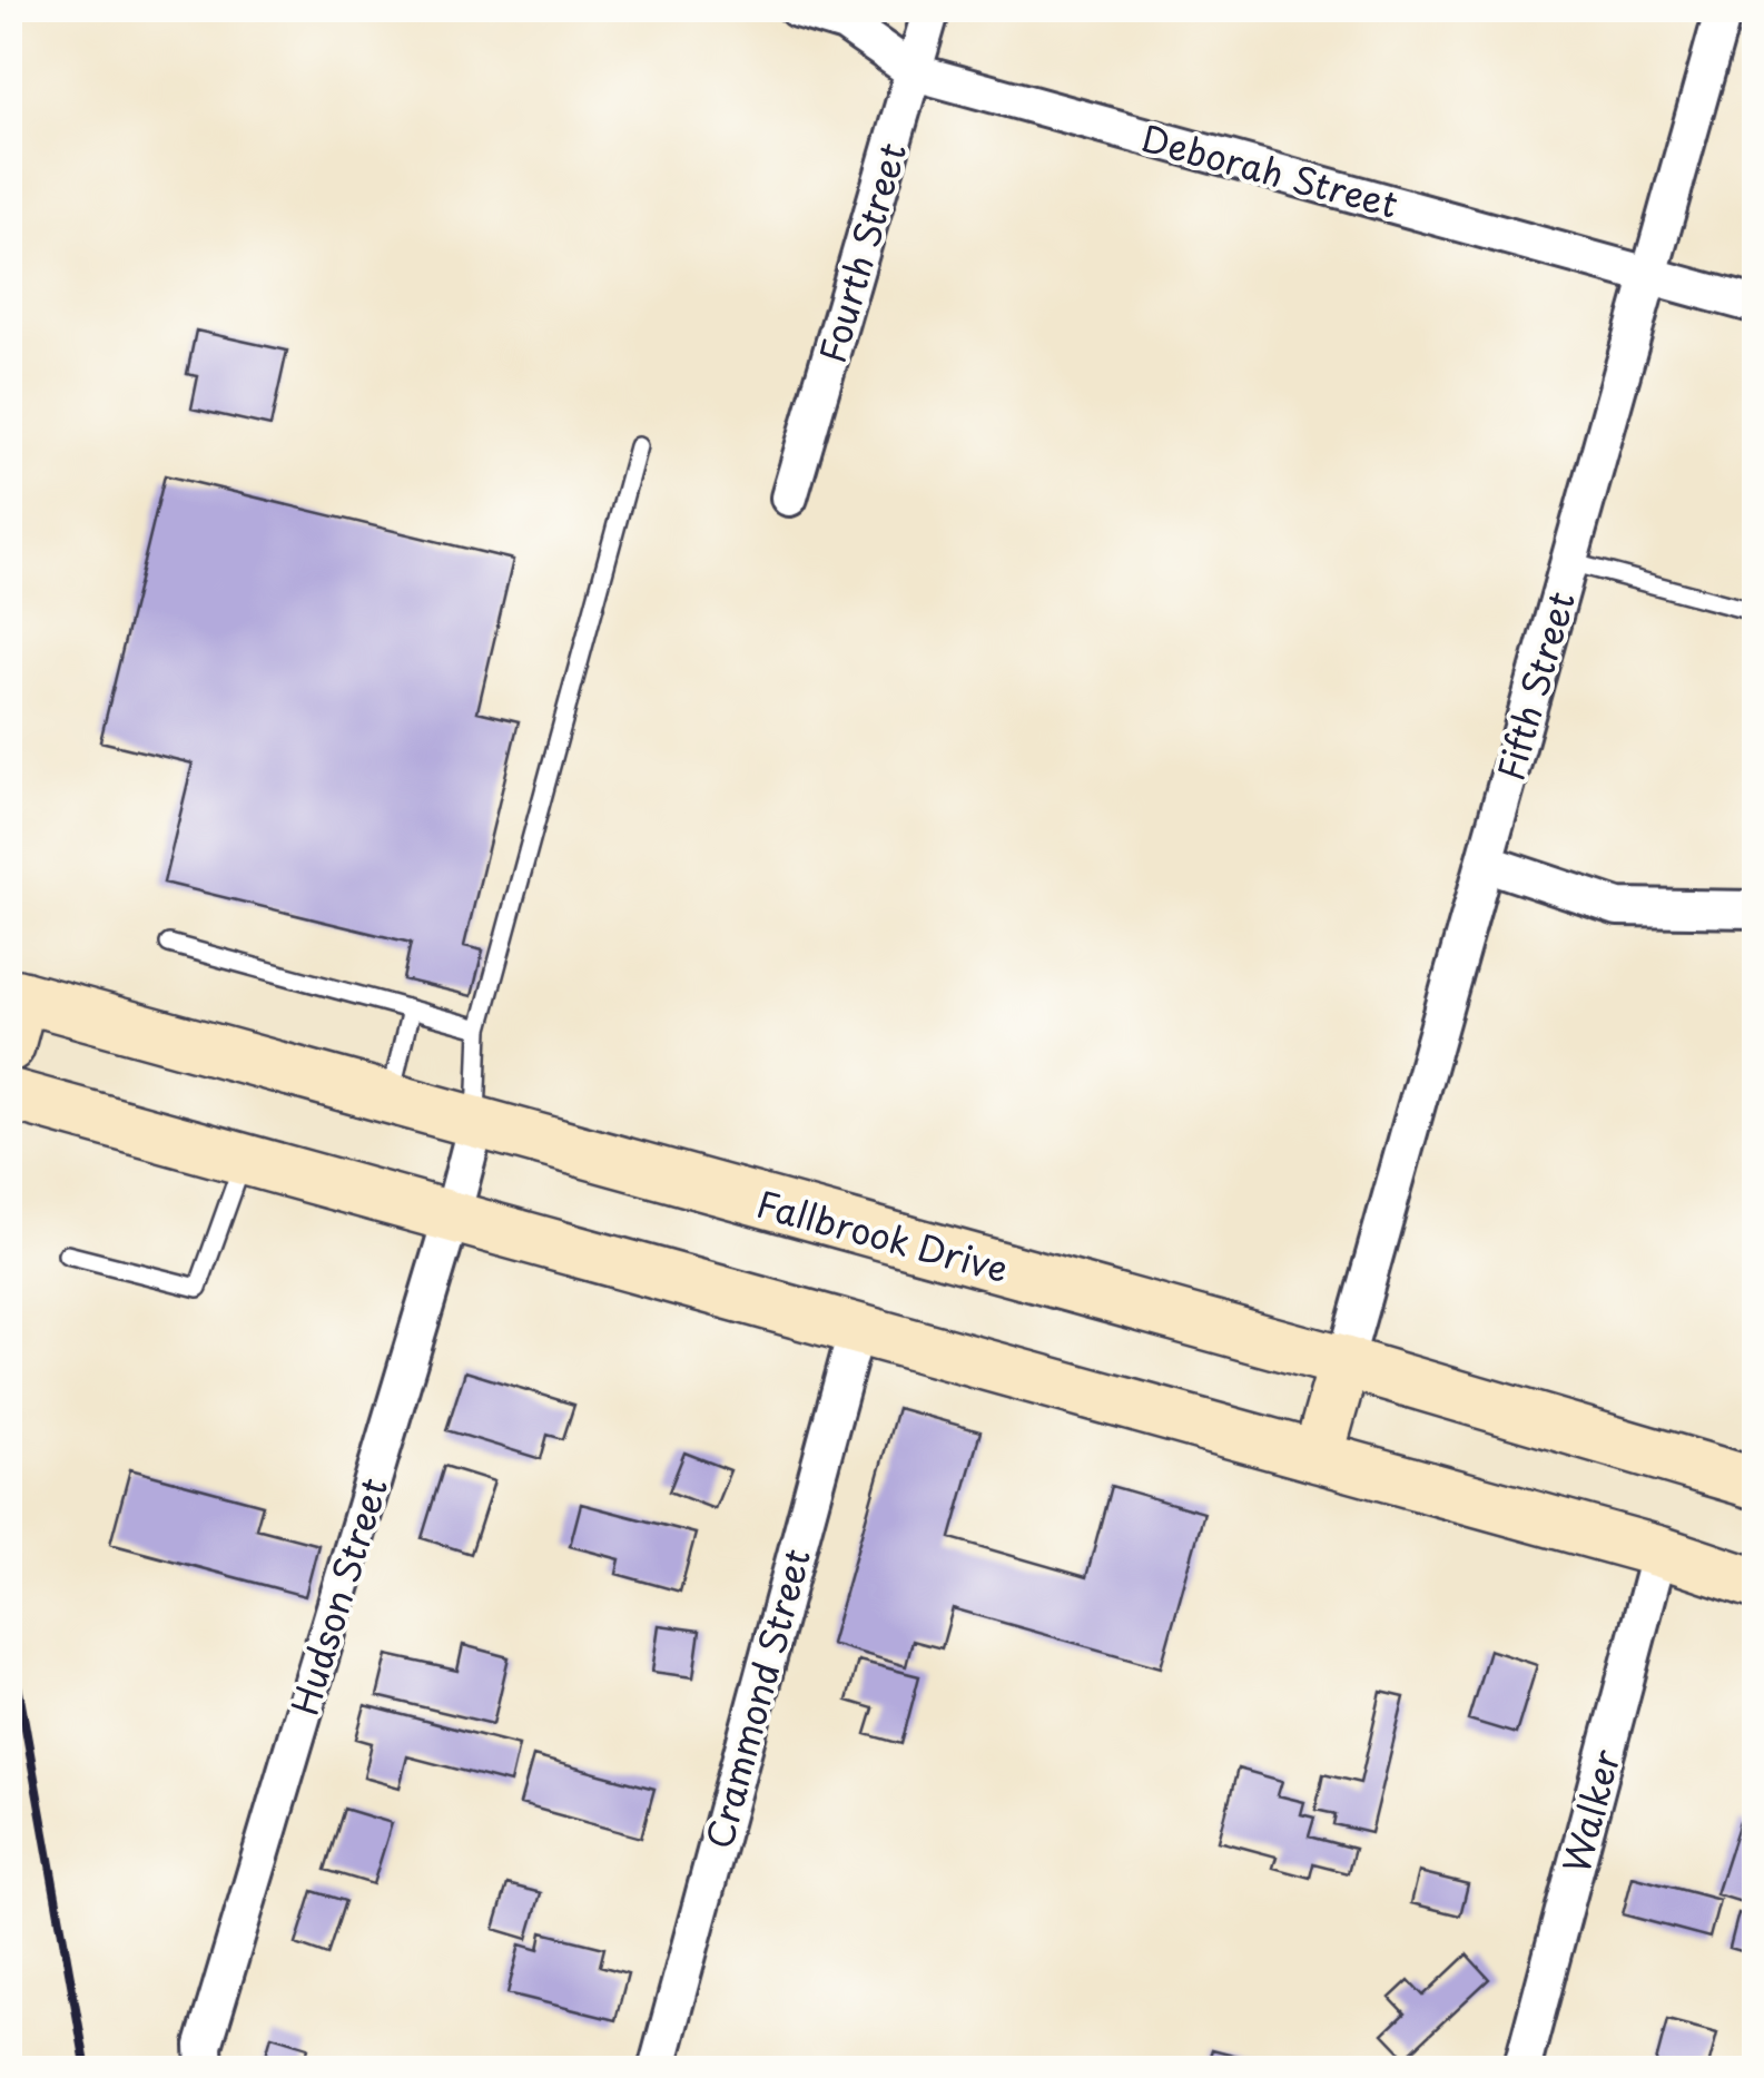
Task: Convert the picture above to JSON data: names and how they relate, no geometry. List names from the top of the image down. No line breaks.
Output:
{"streets":{"main road":["Fallbrook Drive"],"street":["Deborah Street","Fourth Street","Fifth Street","Hudson Street","Crammond Street","Walker"]},"crossings":[["Deborah Street","Fourth Street"],["Deborah Street","Fifth Street"],["Fifth Street","Fallbrook Drive"],["Fallbrook Drive","Hudson Street"]]}
